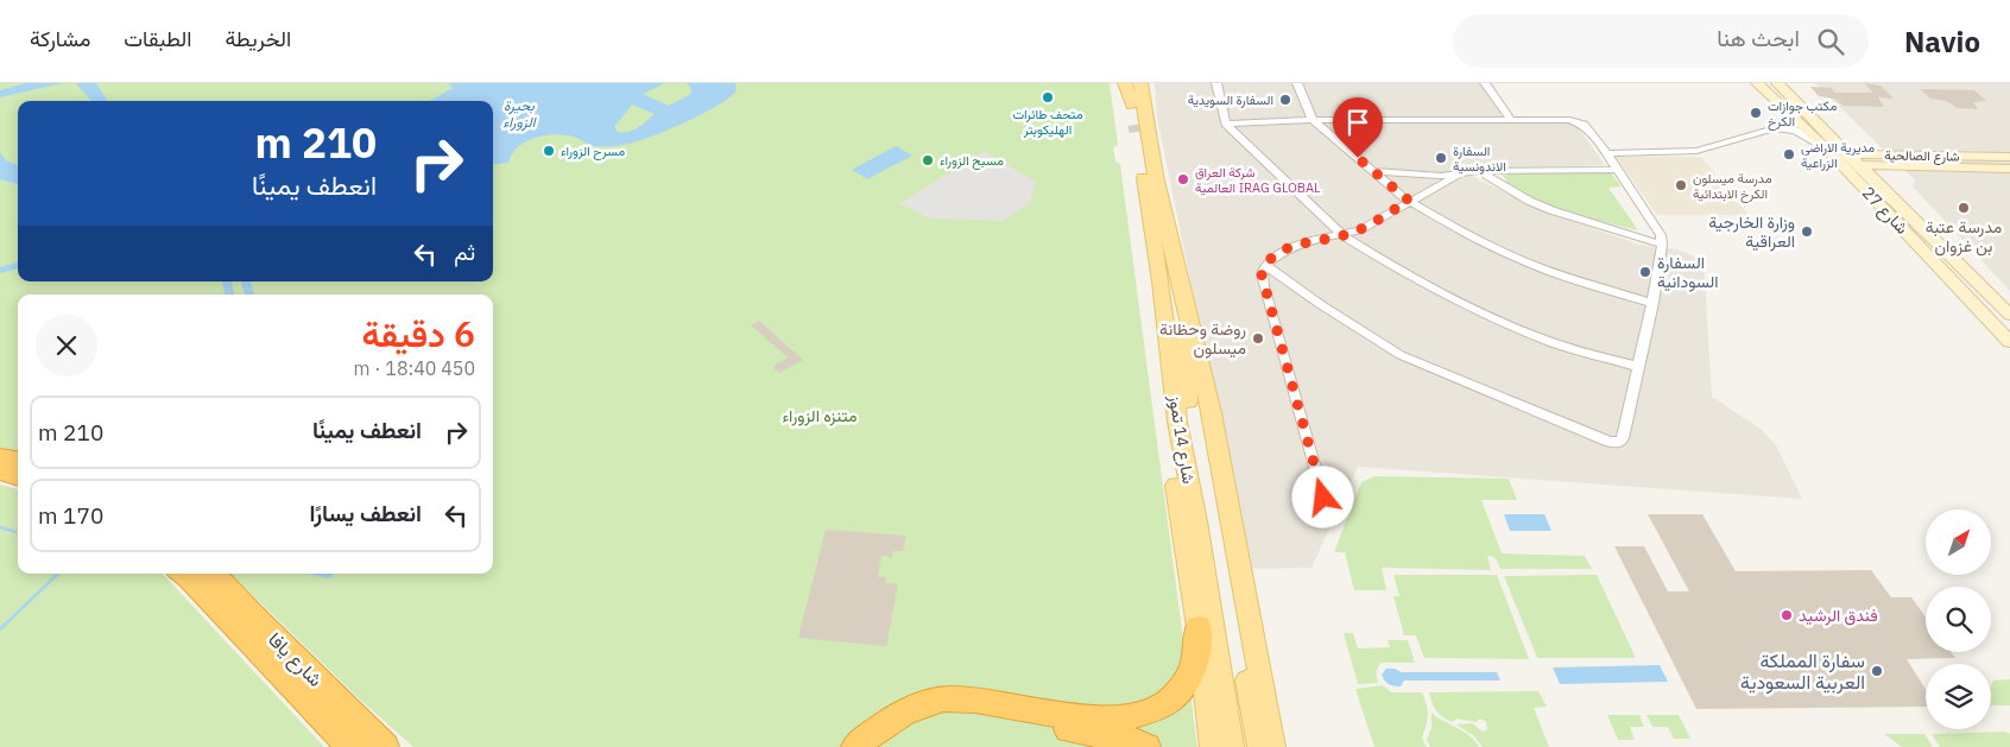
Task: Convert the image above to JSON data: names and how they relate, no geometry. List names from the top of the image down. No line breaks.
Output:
{"streets":{"highway":["شارع يافا"],"main road":["شارع الصالحية","شارع 27","شارع 14 تموز"]},"crossings":[["شارع الصالحية","شارع 27"]],"water":["بحيرة الزوراء"],"parks":["متنزه الزوراء"],"places":["متحف طائرات الهليكوبتر","السفارة السويدية","مكتب جوازات الكرخ","مسرح الزوراء","مديرية الاراضي الزراعية","السفارة الاندونسية","مسبح الزوراء","شركة العراق العالمية IRAG GLOBAL","مدرسة ميسلون الكرخ الابتدائية","مدرسة عتبة بن غزوان","وزارة الخارجية العراقية","السفارة السودانية","روضة وحظانة ميسلون","فندق الرشيد","سفارة المملكة العربية السعودية"],"north":"top right","page":{"header":"Navio","search":"ابحث هنا","nav":["الخريطة","الطبقات","مشاركة"],"turn":["210 m","انعطف يمينًا"],"then":"ثم","heading":["6 دقيقة","450 m · 18:40"],"list":[{"name":"انعطف يمينًا","value":"210 m"},{"name":"انعطف يسارًا","value":"170 m"}]}}
